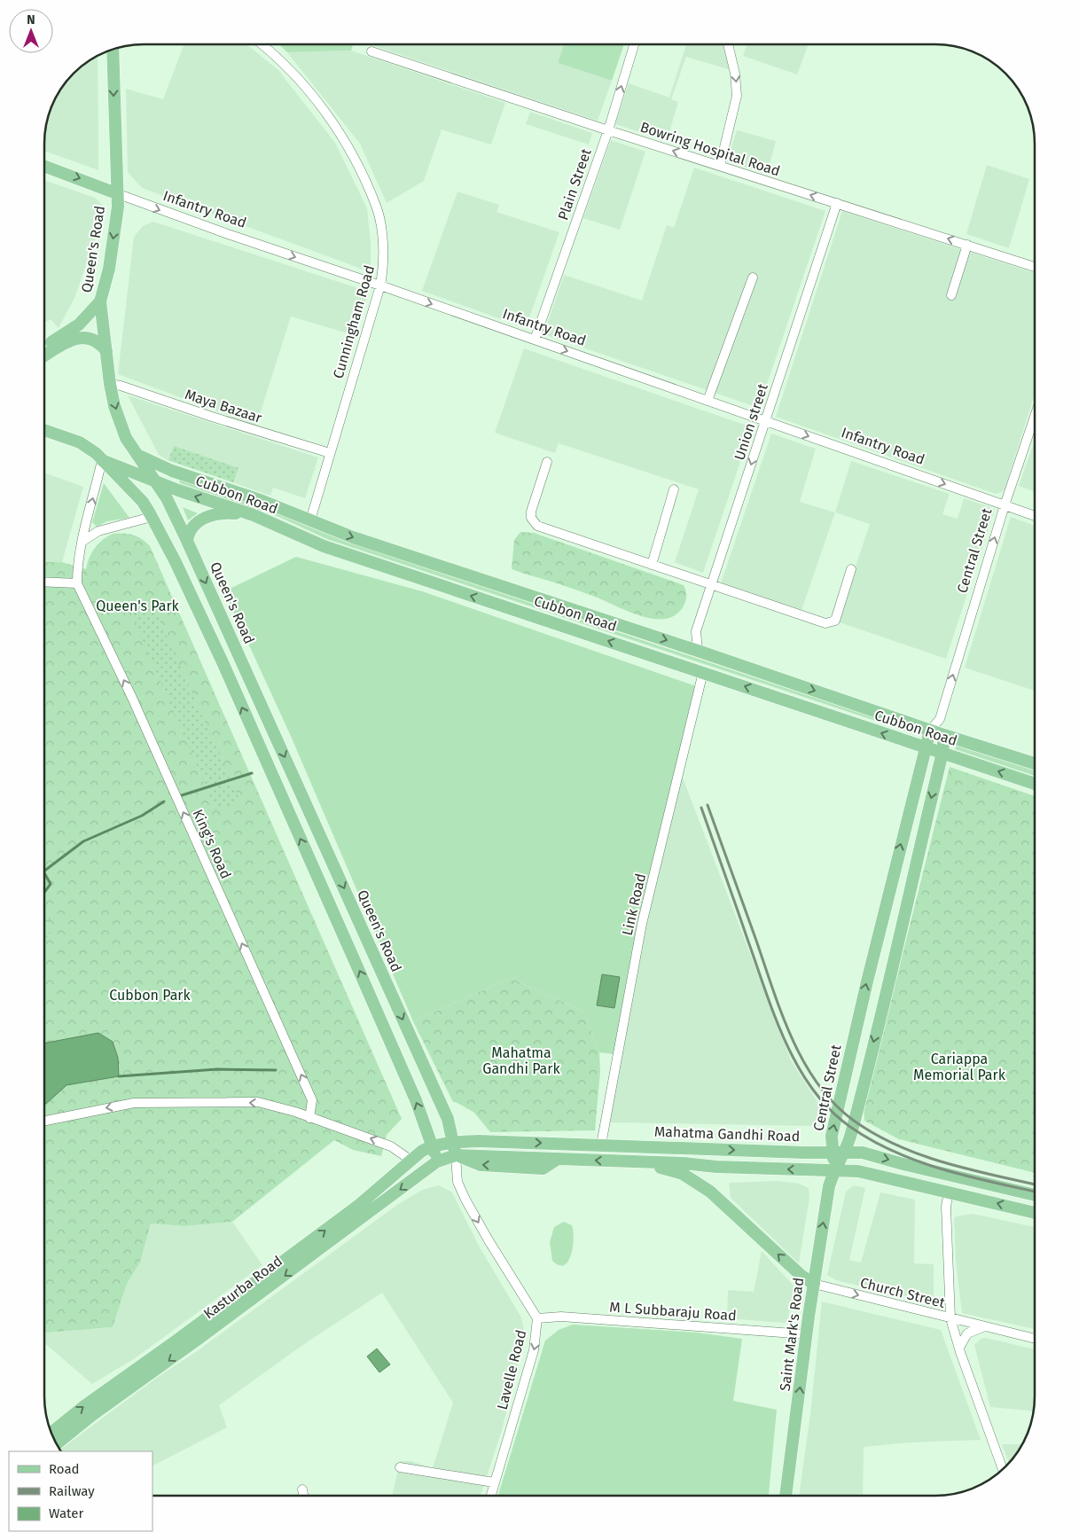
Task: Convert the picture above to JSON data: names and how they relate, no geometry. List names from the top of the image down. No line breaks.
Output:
{"streets":{"main road":["Infantry Road","Queen's Road","Cubbon Road","Central Street","Mahatma Gandhi Road","Kasturba Road","Saint Mark's Road"],"street":["Bowring Hospital Road","Plain Street","Cunningham Road","Maya Bazaar","Union street","King's Road","Link Road","Church Street","M L Subbaraju Road","Lavelle Road"]},"crossings":[["Bowring Hospital Road","Plain Street"],["Bowring Hospital Road","Union street"],["Plain Street","Infantry Road"],["Infantry Road","Queen's Road"],["Infantry Road","Cunningham Road"],["Infantry Road","Union street"],["Infantry Road","Central Street"],["Queen's Road","Maya Bazaar"],["Queen's Road","Cubbon Road"],["Queen's Road","Mahatma Gandhi Road"],["Queen's Road","Kasturba Road"],["Queen's Road","Lavelle Road"],["Cunningham Road","Maya Bazaar"],["Cunningham Road","Cubbon Road"],["Union street","Cubbon Road"],["Cubbon Road","Central Street"],["Cubbon Road","Link Road"],["Central Street","Mahatma Gandhi Road"],["Central Street","Saint Mark's Road"],["Link Road","Mahatma Gandhi Road"],["Mahatma Gandhi Road","Kasturba Road"],["Kasturba Road","Lavelle Road"],["Church Street","Saint Mark's Road"],["M L Subbaraju Road","Saint Mark's Road"],["M L Subbaraju Road","Lavelle Road"]],"one_way":["Bowring Hospital Road","Infantry Road","King's Road","Church Street","Saint Mark's Road","Lavelle Road"],"parks":["Queen's Park","Cubbon Park","Mahatma Gandhi Park","Cariappa Memorial Park"],"legend":["Road","Railway","Water"],"north":"top"}
